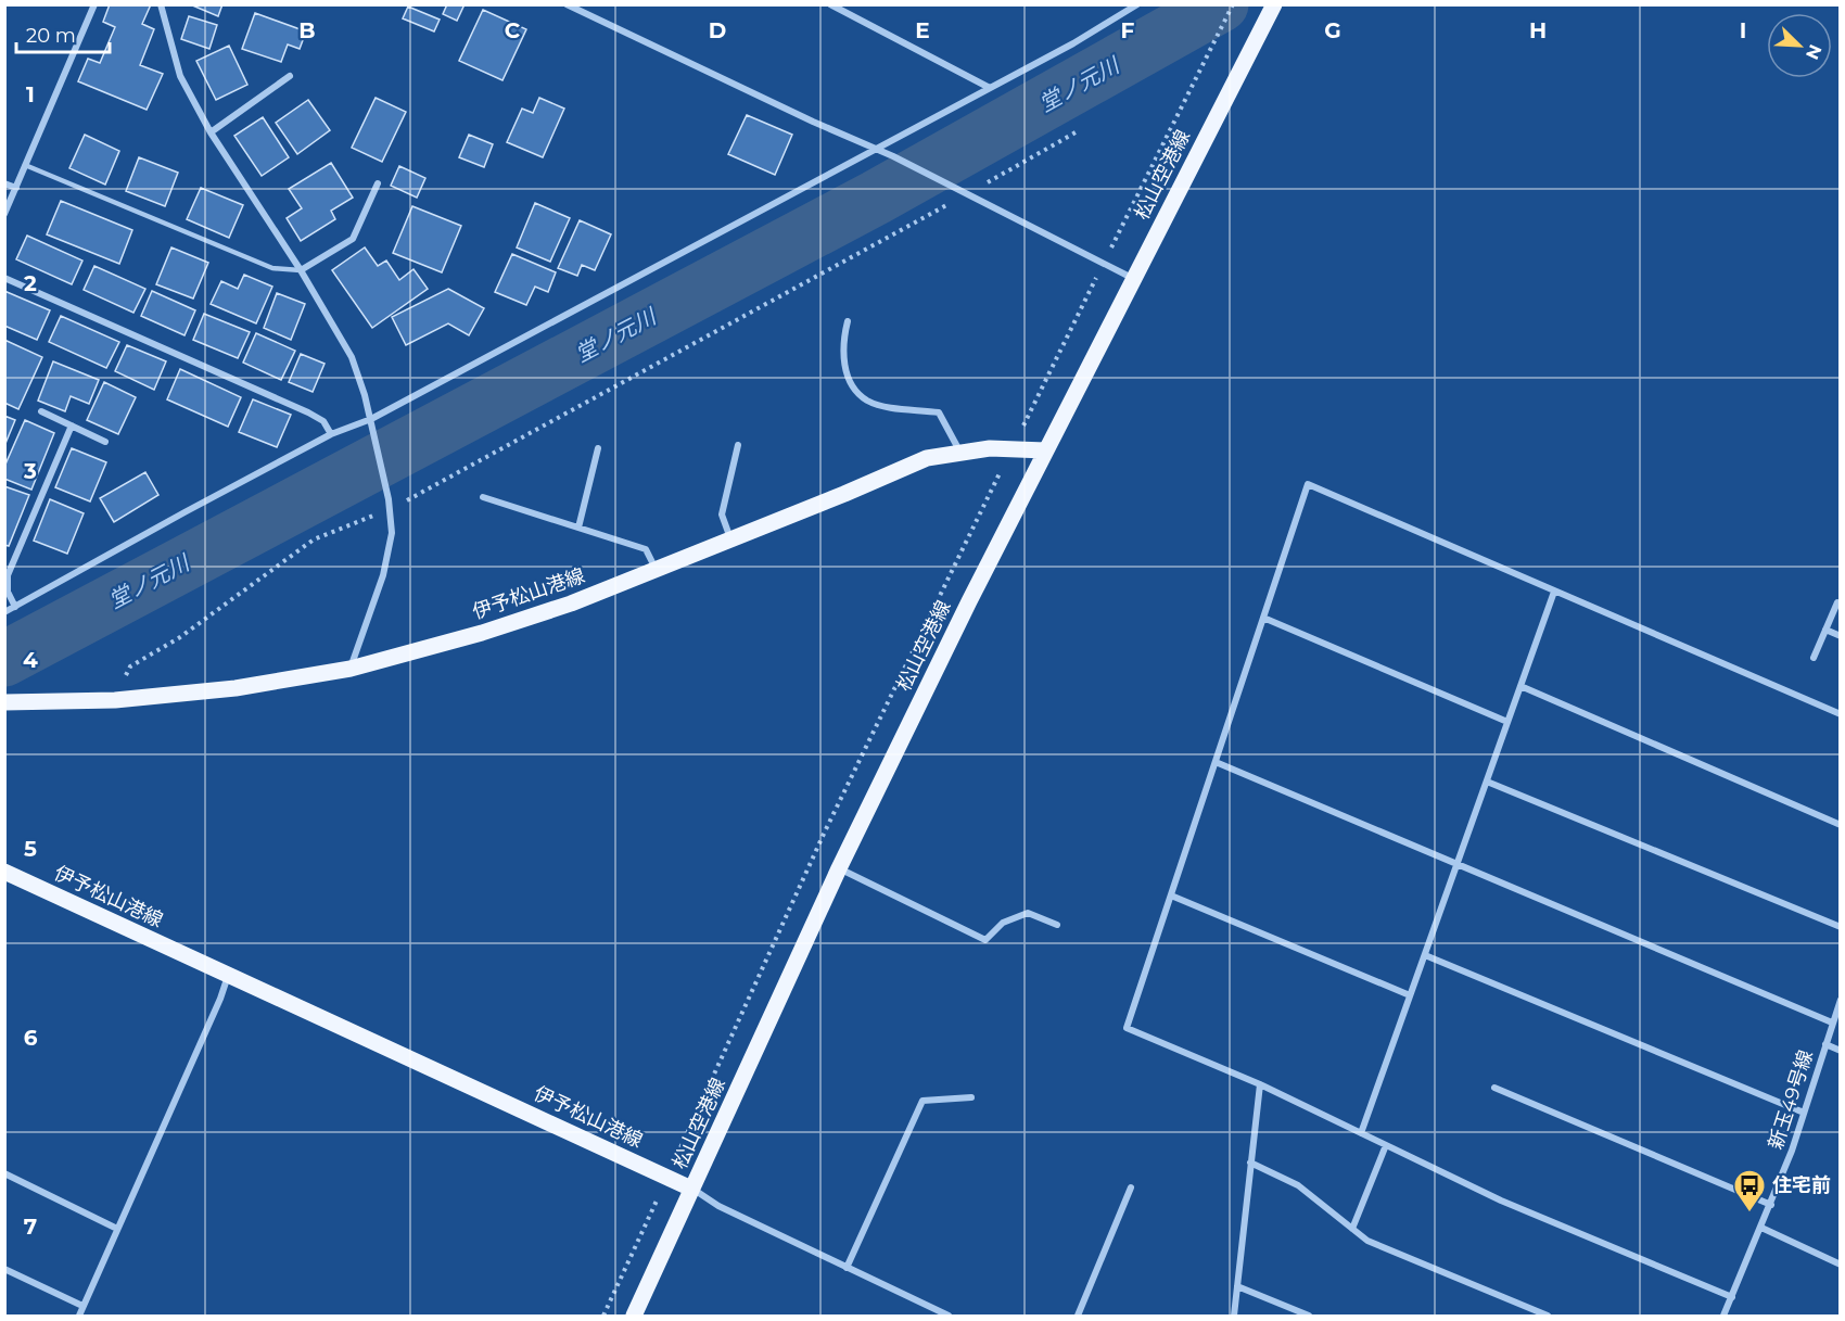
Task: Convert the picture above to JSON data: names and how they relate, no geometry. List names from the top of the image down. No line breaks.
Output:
{"streets":{"main road":["松山空港線","伊予松山港線"],"street":["新玉49号線"]},"crossings":[["松山空港線","伊予松山港線"]],"water":["堂ノ元川"],"places":{"bus stop":["住宅前"]},"scale_bar":"20 m","north":"bottom right","grid":{"columns":["B","C","D","E","F","G","H","I"],"rows":["1","2","3","4","5","6","7"]}}
